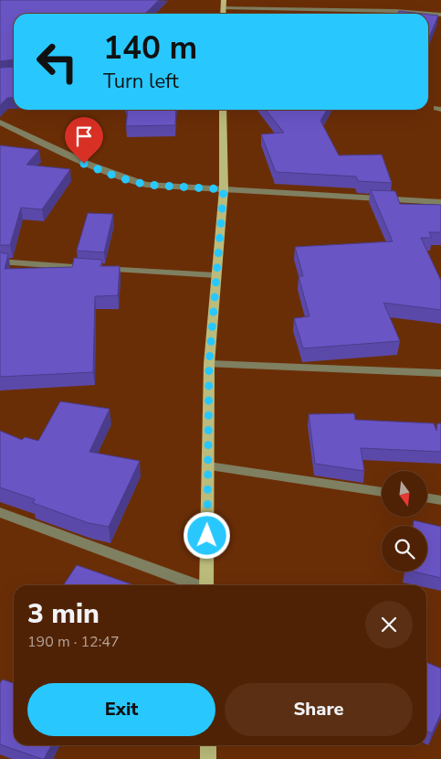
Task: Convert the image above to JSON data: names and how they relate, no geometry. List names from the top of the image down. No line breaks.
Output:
{"north":"bottom","page":{"turn":["140 m","Turn left"],"heading":["3 min","190 m · 12:47"],"buttons":["Exit","Share"]}}
